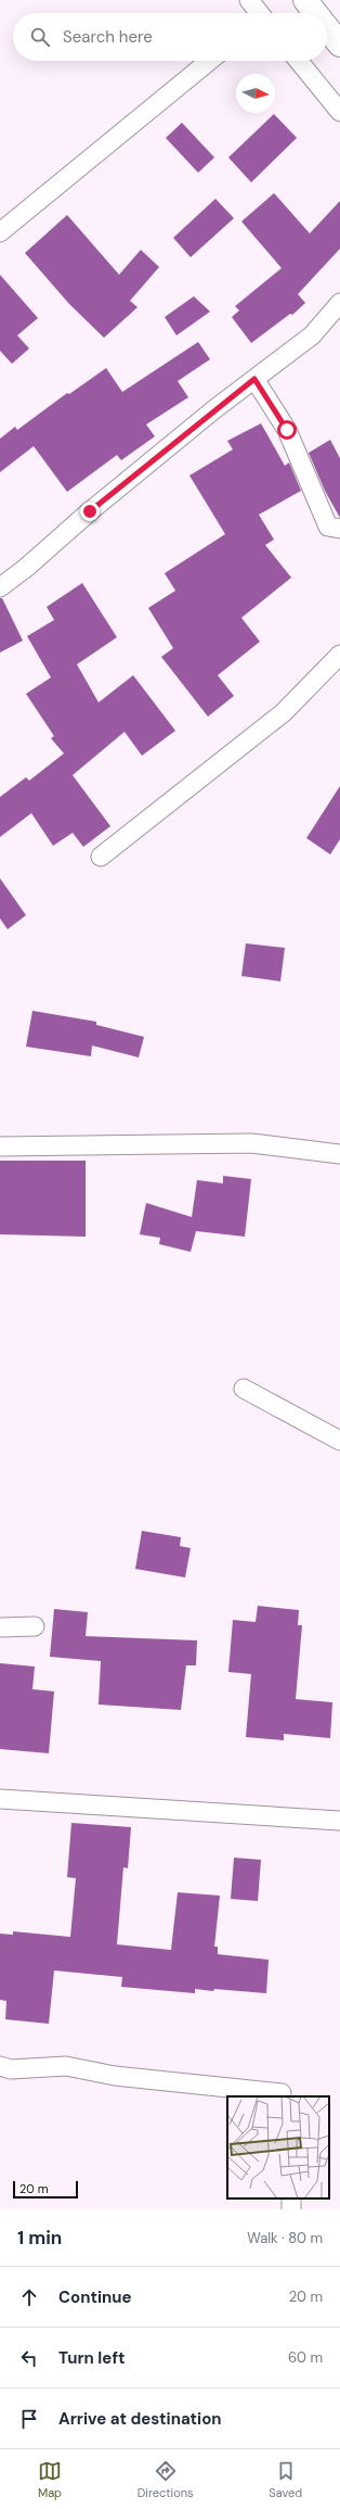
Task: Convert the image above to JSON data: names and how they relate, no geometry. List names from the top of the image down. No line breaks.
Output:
{"scale_bar":"20 m","north":"right","page":{"search":"Search here","scale":"20 m","heading":["1 min","Walk · 80 m"],"list":[["Continue","20 m"],["Turn left","60 m"],"Arrive at destination"],"nav":["Map","Directions","Saved"]}}
